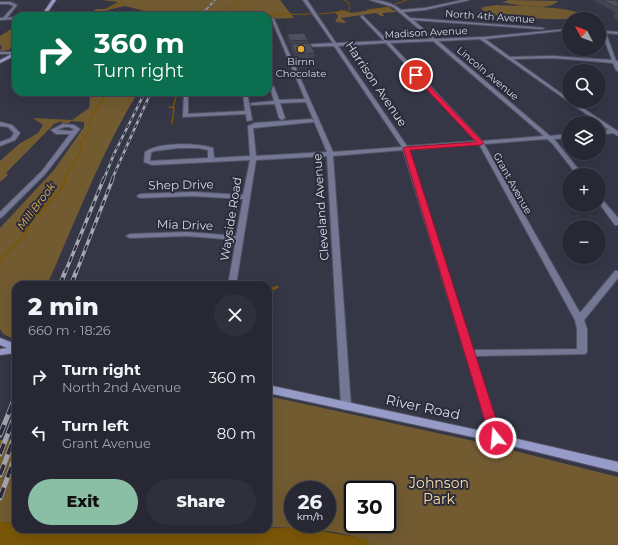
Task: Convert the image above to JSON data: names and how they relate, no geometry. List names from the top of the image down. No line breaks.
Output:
{"streets":{"street":["North 4th Avenue","Madison Avenue","Lincoln Avenue","Harrison Avenue","Grant Avenue","Shep Drive","Cleveland Avenue","Wayside Road","Mia Drive","River Road"]},"crossings":[["North 4th Avenue","Lincoln Avenue"],["Madison Avenue","Lincoln Avenue"],["Madison Avenue","Harrison Avenue"],["Madison Avenue","Grant Avenue"],["Harrison Avenue","River Road"],["Shep Drive","Wayside Road"],["Cleveland Avenue","River Road"],["Wayside Road","Mia Drive"]],"water":["Mill Brook"],"parks":["Johnson Park"],"places":["Birnn Chocolate"],"north":"top left","page":{"map_buttons":["+","−"],"turn":["360 m","Turn right"],"heading":["2 min","660 m · 18:26"],"list":[{"name":"Turn right","note":"North 2nd Avenue","value":"360 m"},{"name":"Turn left","note":"Grant Avenue","value":"80 m"}],"buttons":["Exit","Share"],"speed":"26 km/h","limit":"30"}}
